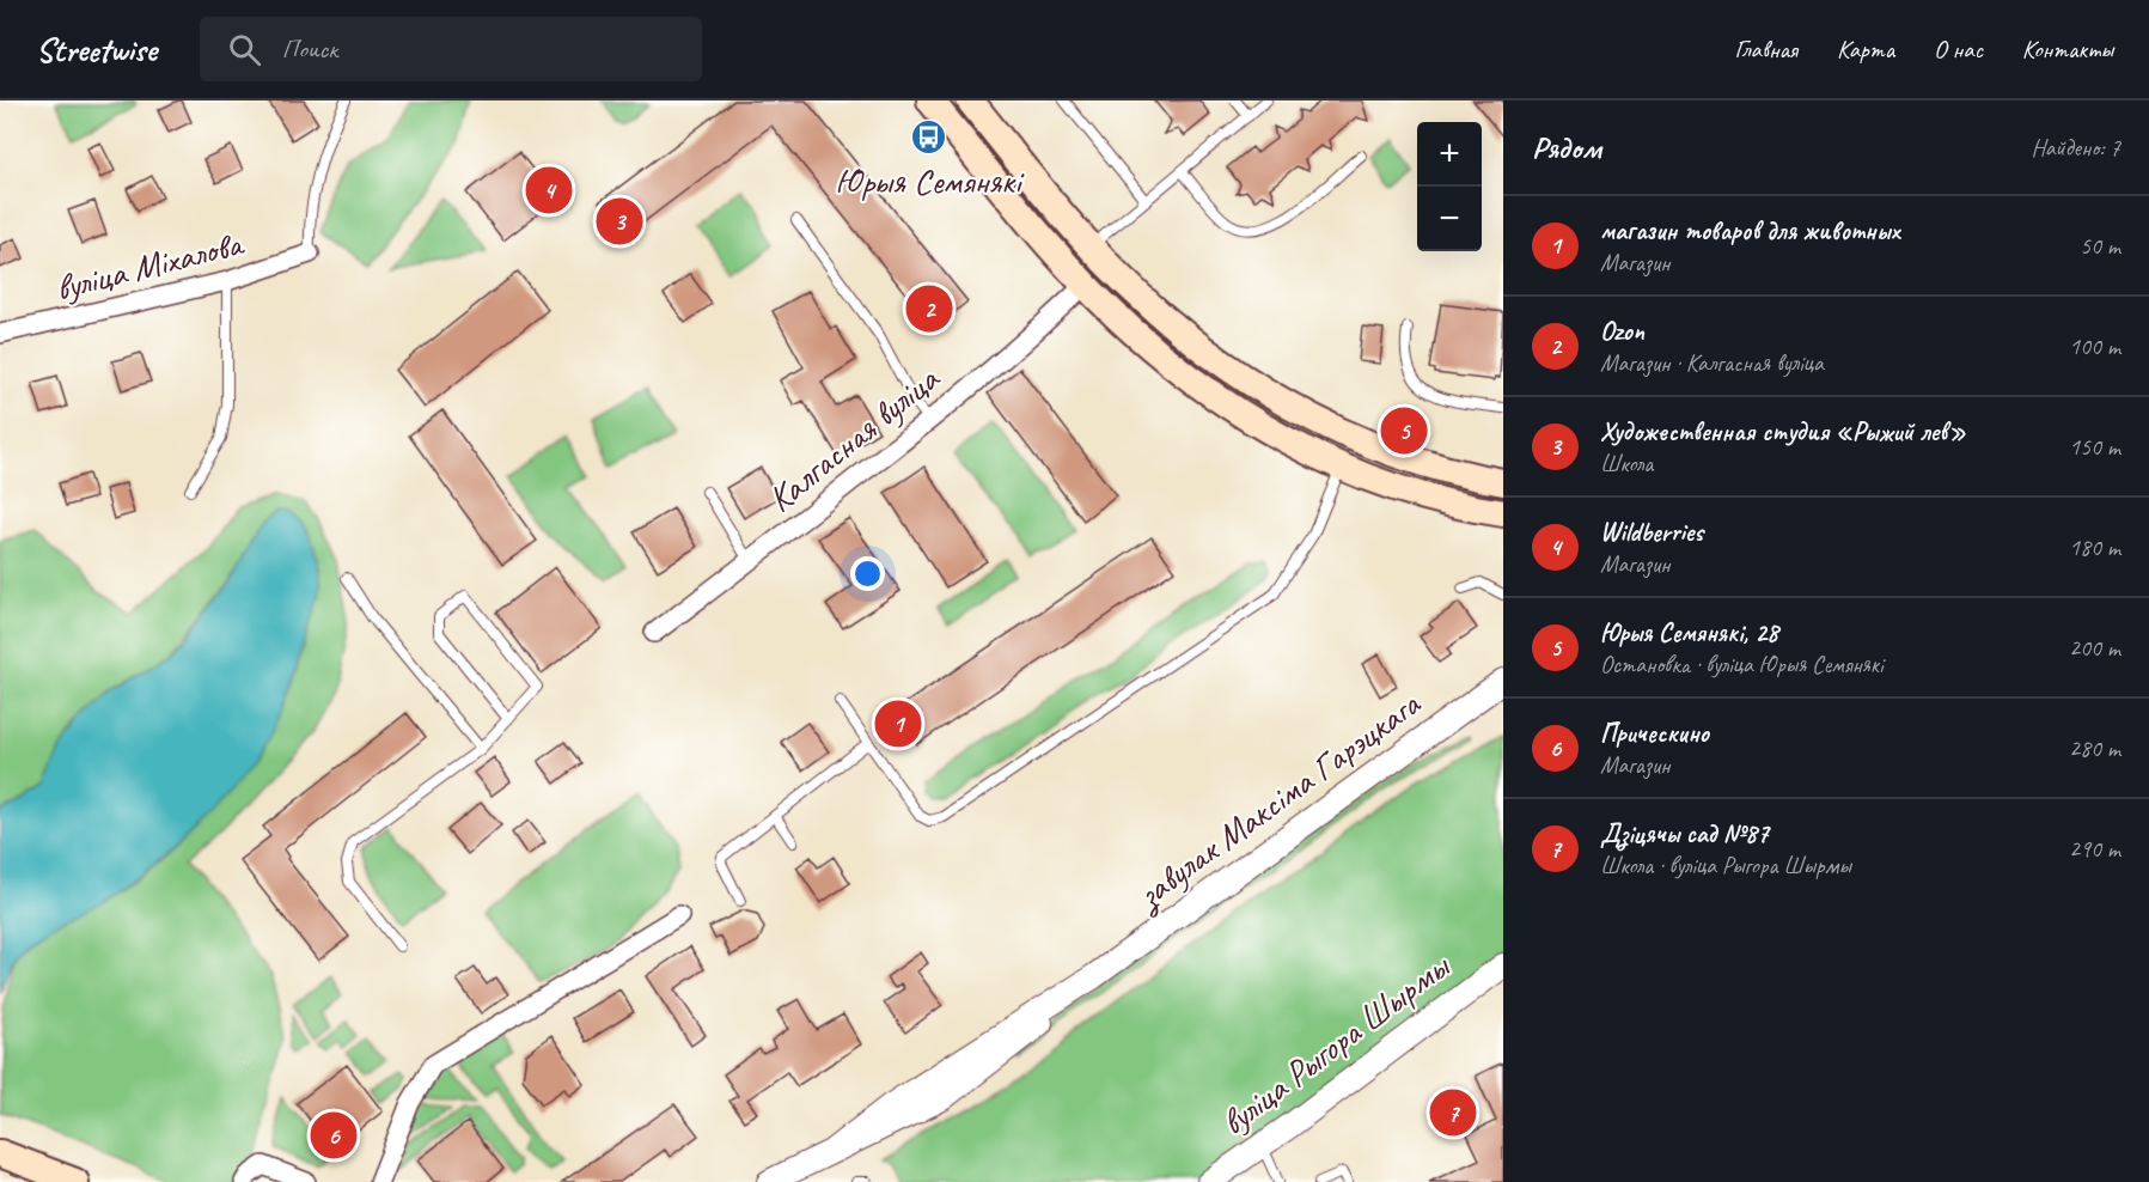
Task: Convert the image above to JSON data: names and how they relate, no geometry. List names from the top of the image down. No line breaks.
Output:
{"streets":{"street":["вуліца Міхалова","Калгасная вуліца","завулак Максіма Гарэцкага","вуліца Рыгора Шырмы"]},"places":{"bus stop":["Юрыя Семянякі"]},"page":{"header":"Streetwise","search":"Поиск","nav":["Главная","Карта","О нас","Контакты"],"heading":["Рядом","Найдено: 7"],"map_buttons":["+","−"],"pins":["4","3","2","5","1","7","6"],"list":[{"mark":"1","name":"магазин товаров для животных","note":"Магазин","value":"50 m"},{"mark":"2","name":"Ozon","note":"Магазин · Калгасная вуліца","value":"100 m"},{"mark":"3","name":"Художественная студия «Рыжий лев»","note":"Школа","value":"150 m"},{"mark":"4","name":"Wildberries","note":"Магазин","value":"180 m"},{"mark":"5","name":"Юрыя Семянякі, 28","note":"Остановка · вуліца Юрыя Семянякі","value":"200 m"},{"mark":"6","name":"Прическино","note":"Магазин","value":"280 m"},{"mark":"7","name":"Дзіцячы сад №87","note":"Школа · вуліца Рыгора Шырмы","value":"290 m"}]}}
